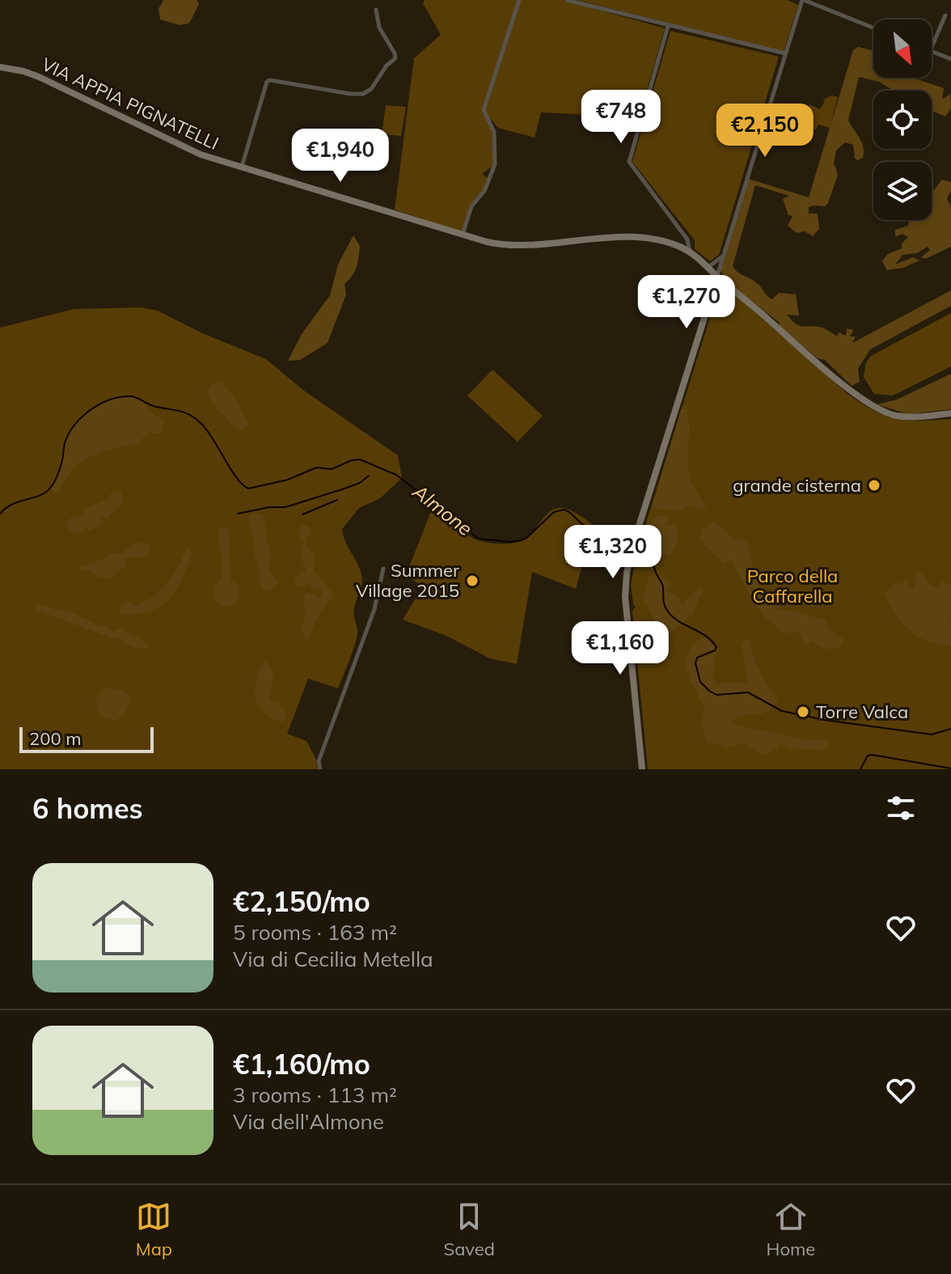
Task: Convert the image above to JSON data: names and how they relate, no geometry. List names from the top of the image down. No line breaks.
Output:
{"streets":{"main road":["VIA APPIA PIGNATELLI"]},"water":["Almone"],"parks":["Parco della Caffarella"],"places":["grande cisterna","Summer Village 2015","Torre Valca"],"scale_bar":"200 m","north":"bottom right","page":{"price":["€748","€2,150","€1,940","€1,270","€1,320","€1,160"],"scale":"200 m","heading":"6 homes","list":[{"name":"€2,150/mo","note":"5 rooms · 163 m² · Via di Cecilia Metella"},{"name":"€1,160/mo","note":"3 rooms · 113 m² · Via dell'Almone"}],"tabs":["Map","Saved","Home"]}}
